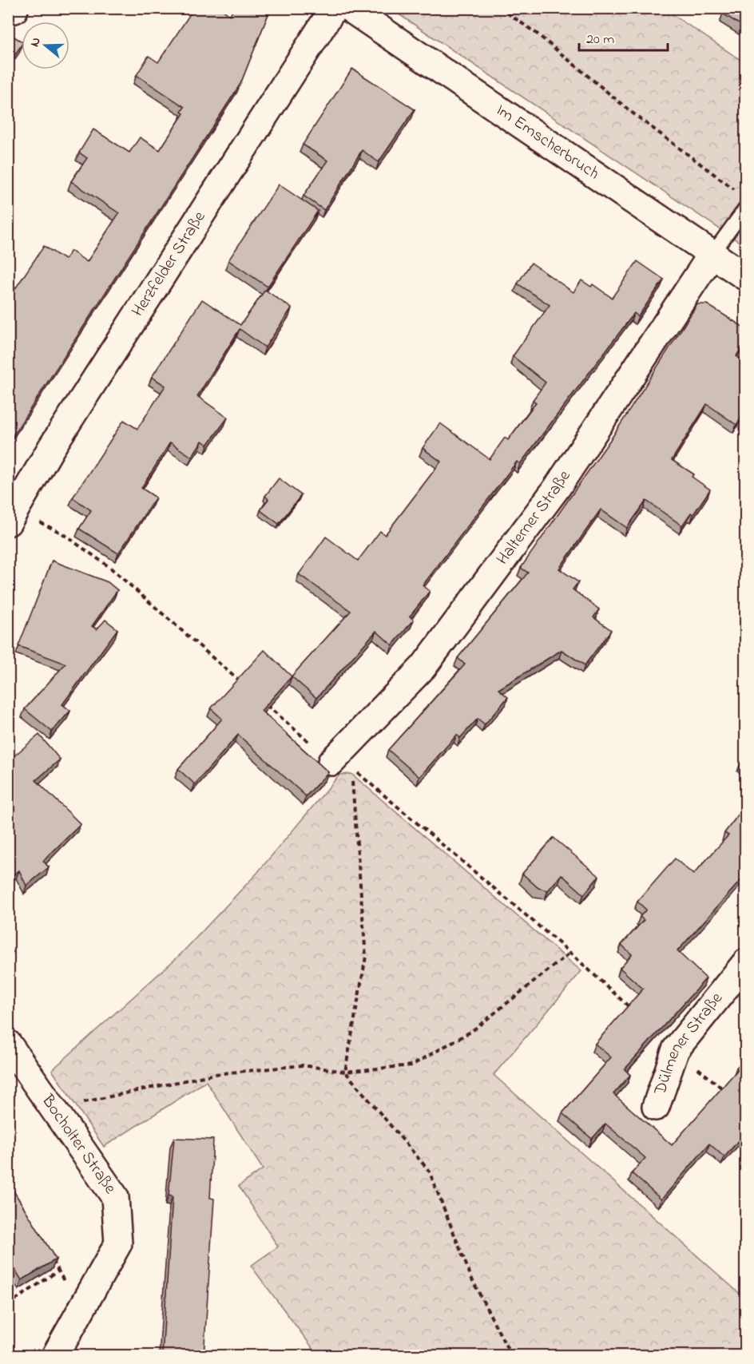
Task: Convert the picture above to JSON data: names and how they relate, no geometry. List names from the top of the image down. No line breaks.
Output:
{"streets":{"street":["Im Emscherbruch","Herzfelder Straße","Halterner Straße","Dülmener Straße","Bocholter Straße"]},"crossings":[["Im Emscherbruch","Halterner Straße"]],"scale_bar":"20 m","north":"left"}
